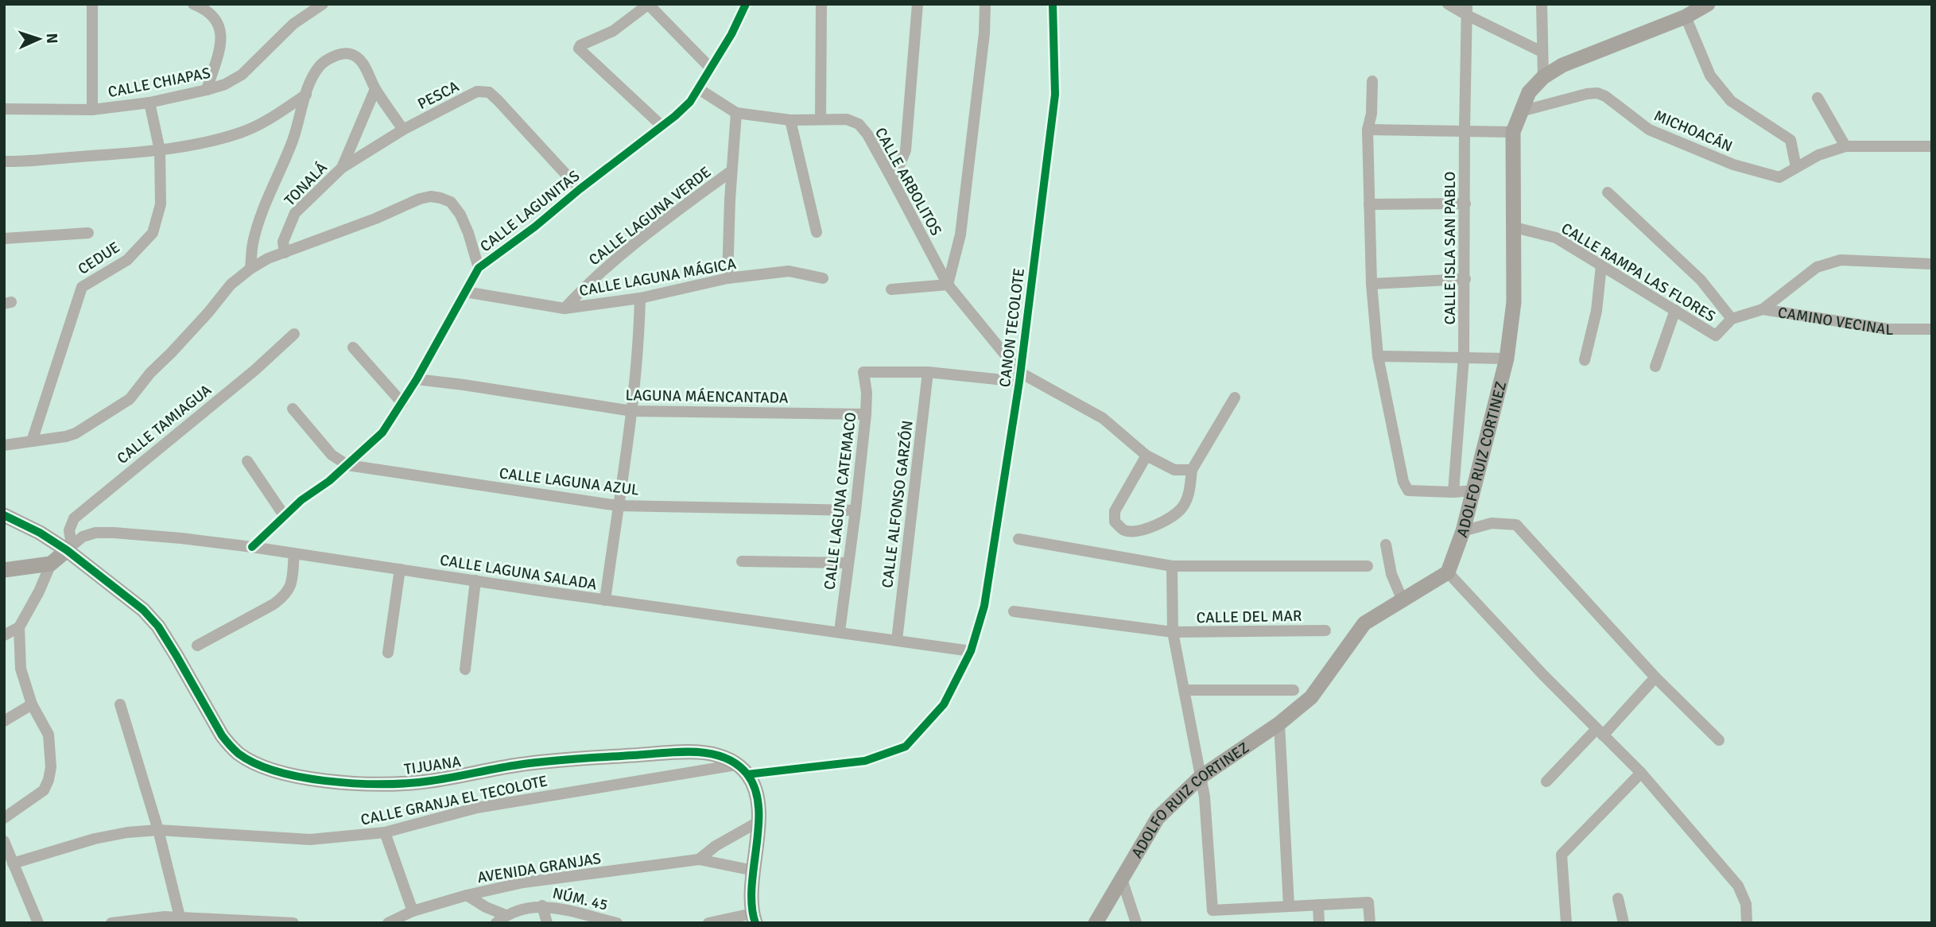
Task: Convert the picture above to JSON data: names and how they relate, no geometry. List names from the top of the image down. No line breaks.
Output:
{"streets":{"main road":["ADOLFO RUIZ CORTINEZ","TIJUANA"],"street":["CALLE CHIAPAS","PESCA","MICHOACÁN","CALLE ARBOLITOS","TONALÁ","CALLE LAGUNITAS","CALLE LAGUNA VERDE","CALLE ISLA SAN PABLO","CEDUE","CALLE RAMPA LAS FLORES","CALLE LAGUNA MÁGICA","CAMINO VECINAL","CANON TECOLOTE","LAGUNA MÁENCANTADA","CALLE TAMIAGUA","CALLE LAGUNA AZUL","CALLE LAGUNA CATEMACO","CALLE ALFONSO GARZÓN","CALLE LAGUNA SALADA","CALLE DEL MAR","CALLE GRANJA EL TECOLOTE","AVENIDA GRANJAS","NÚM. 45"]},"crossings":[["CALLE CHIAPAS","CEDUE"],["PESCA","TONALÁ"],["PESCA","CALLE LAGUNITAS"],["MICHOACÁN","ADOLFO RUIZ CORTINEZ"],["CALLE ARBOLITOS","CALLE LAGUNITAS"],["CALLE ARBOLITOS","CANON TECOLOTE"],["CALLE LAGUNITAS","CALLE LAGUNA MÁGICA"],["CALLE LAGUNITAS","LAGUNA MÁENCANTADA"],["CALLE LAGUNITAS","CALLE LAGUNA AZUL"],["CALLE LAGUNITAS","CALLE LAGUNA SALADA"],["CALLE LAGUNA VERDE","CALLE LAGUNA MÁGICA"],["CALLE RAMPA LAS FLORES","CAMINO VECINAL"],["CALLE RAMPA LAS FLORES","ADOLFO RUIZ CORTINEZ"],["CANON TECOLOTE","CALLE LAGUNA SALADA"],["CANON TECOLOTE","CALLE GRANJA EL TECOLOTE"],["LAGUNA MÁENCANTADA","CALLE LAGUNA CATEMACO"],["CALLE TAMIAGUA","CALLE LAGUNA SALADA"],["CALLE TAMIAGUA","TIJUANA"],["CALLE LAGUNA AZUL","CALLE LAGUNA CATEMACO"],["CALLE LAGUNA CATEMACO","CALLE ALFONSO GARZÓN"],["CALLE LAGUNA CATEMACO","CALLE LAGUNA SALADA"],["CALLE ALFONSO GARZÓN","CALLE LAGUNA SALADA"],["CALLE LAGUNA SALADA","TIJUANA"],["CALLE LAGUNA SALADA","CALLE GRANJA EL TECOLOTE"],["TIJUANA","CALLE GRANJA EL TECOLOTE"]],"north":"right"}
